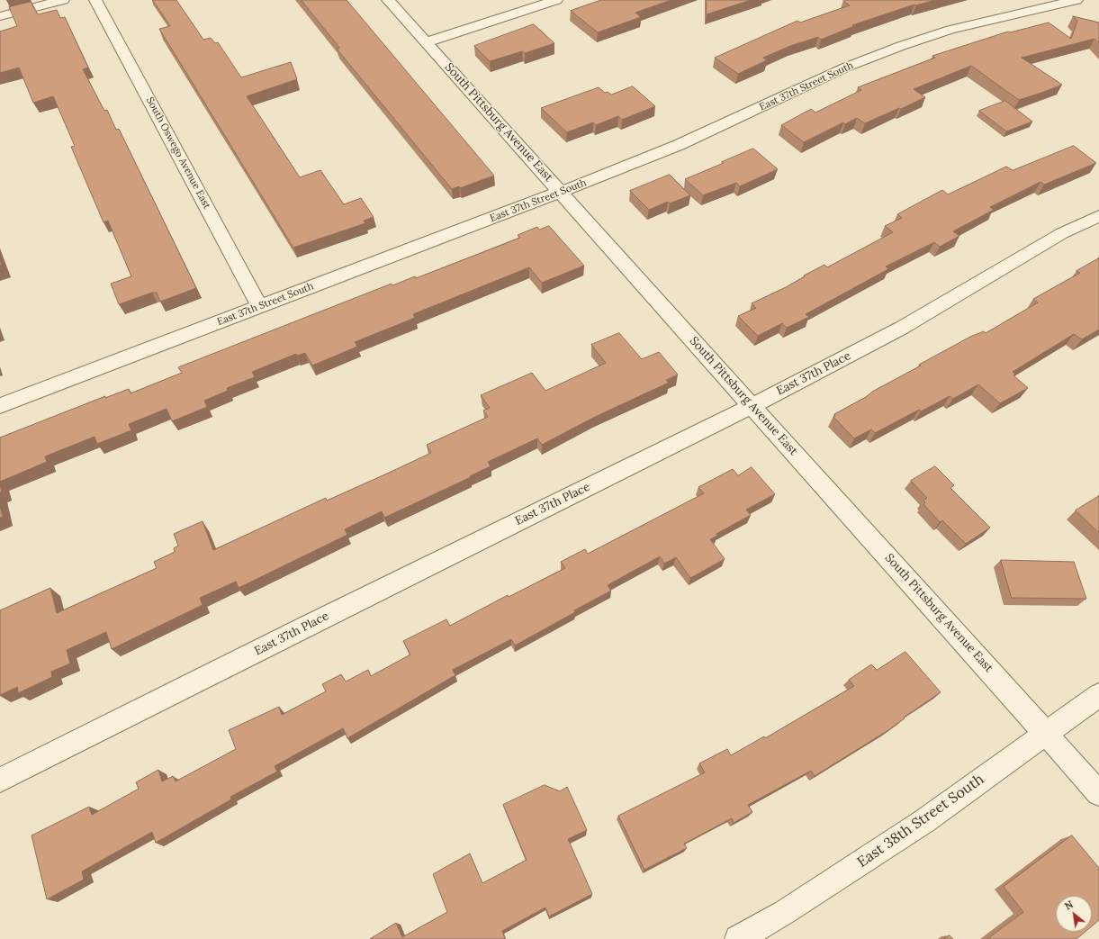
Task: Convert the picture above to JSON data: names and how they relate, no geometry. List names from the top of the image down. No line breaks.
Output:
{"streets":{"street":["East 37th Street South","South Pittsburg Avenue East","South Oswego Avenue East","East 37th Place","East 38th Street South"]},"crossings":[["East 37th Street South","South Pittsburg Avenue East"],["East 37th Street South","South Oswego Avenue East"],["South Pittsburg Avenue East","East 37th Place"],["South Pittsburg Avenue East","East 38th Street South"]],"north":"top left"}
